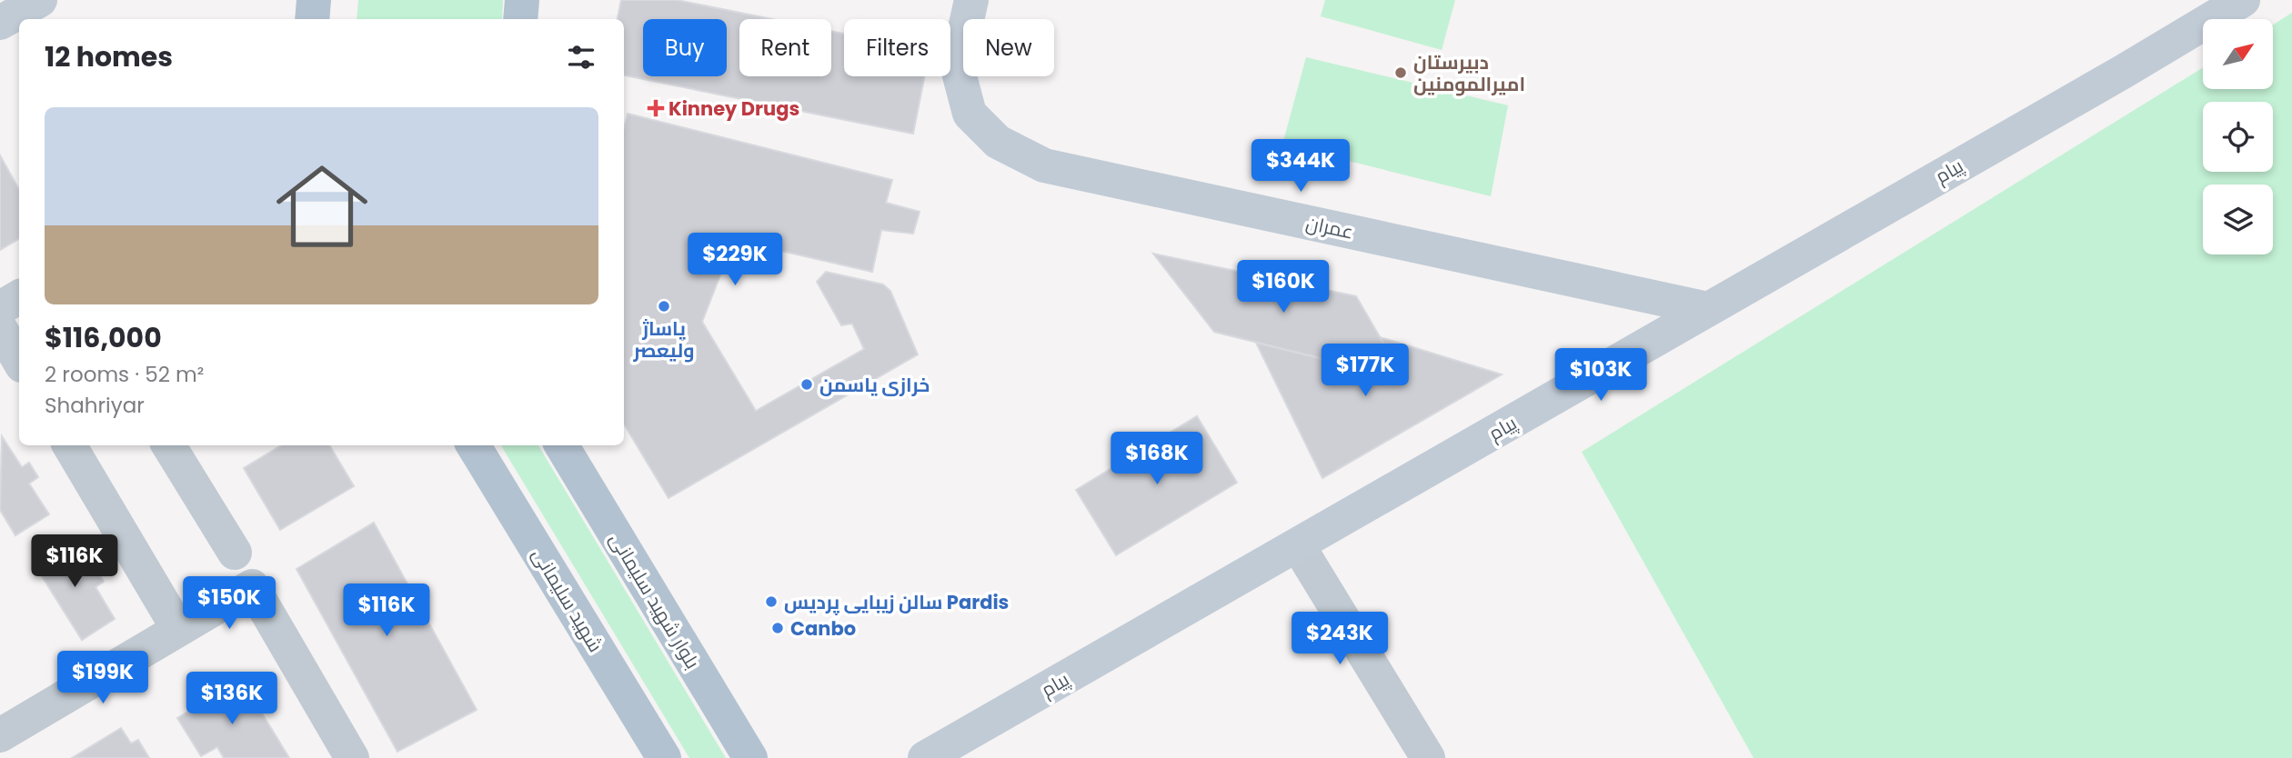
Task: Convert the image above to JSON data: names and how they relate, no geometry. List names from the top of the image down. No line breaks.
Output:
{"streets":{"main road":["شهید سلیمانی","بلوار شهید سلیمانی"],"street":["پیام","عمران"]},"crossings":[["پیام","عمران"]],"places":{"other":["دبیرستان امیرالمومنین","پاساژ ولیعصر","خرازی یاسمن","سالن زیبایی پردیس Pardis","Canbo"],"health":["Kinney Drugs"]},"north":"top right","page":{"chip":["Buy","Rent","Filters","New"],"heading":"12 homes","list":[{"name":"$116,000","note":"2 rooms · 52 m² · Shahriyar"}],"price":["$344K","$229K","$160K","$177K","$103K","$168K","$116K","$150K","$116K","$243K","$199K","$136K"]}}
